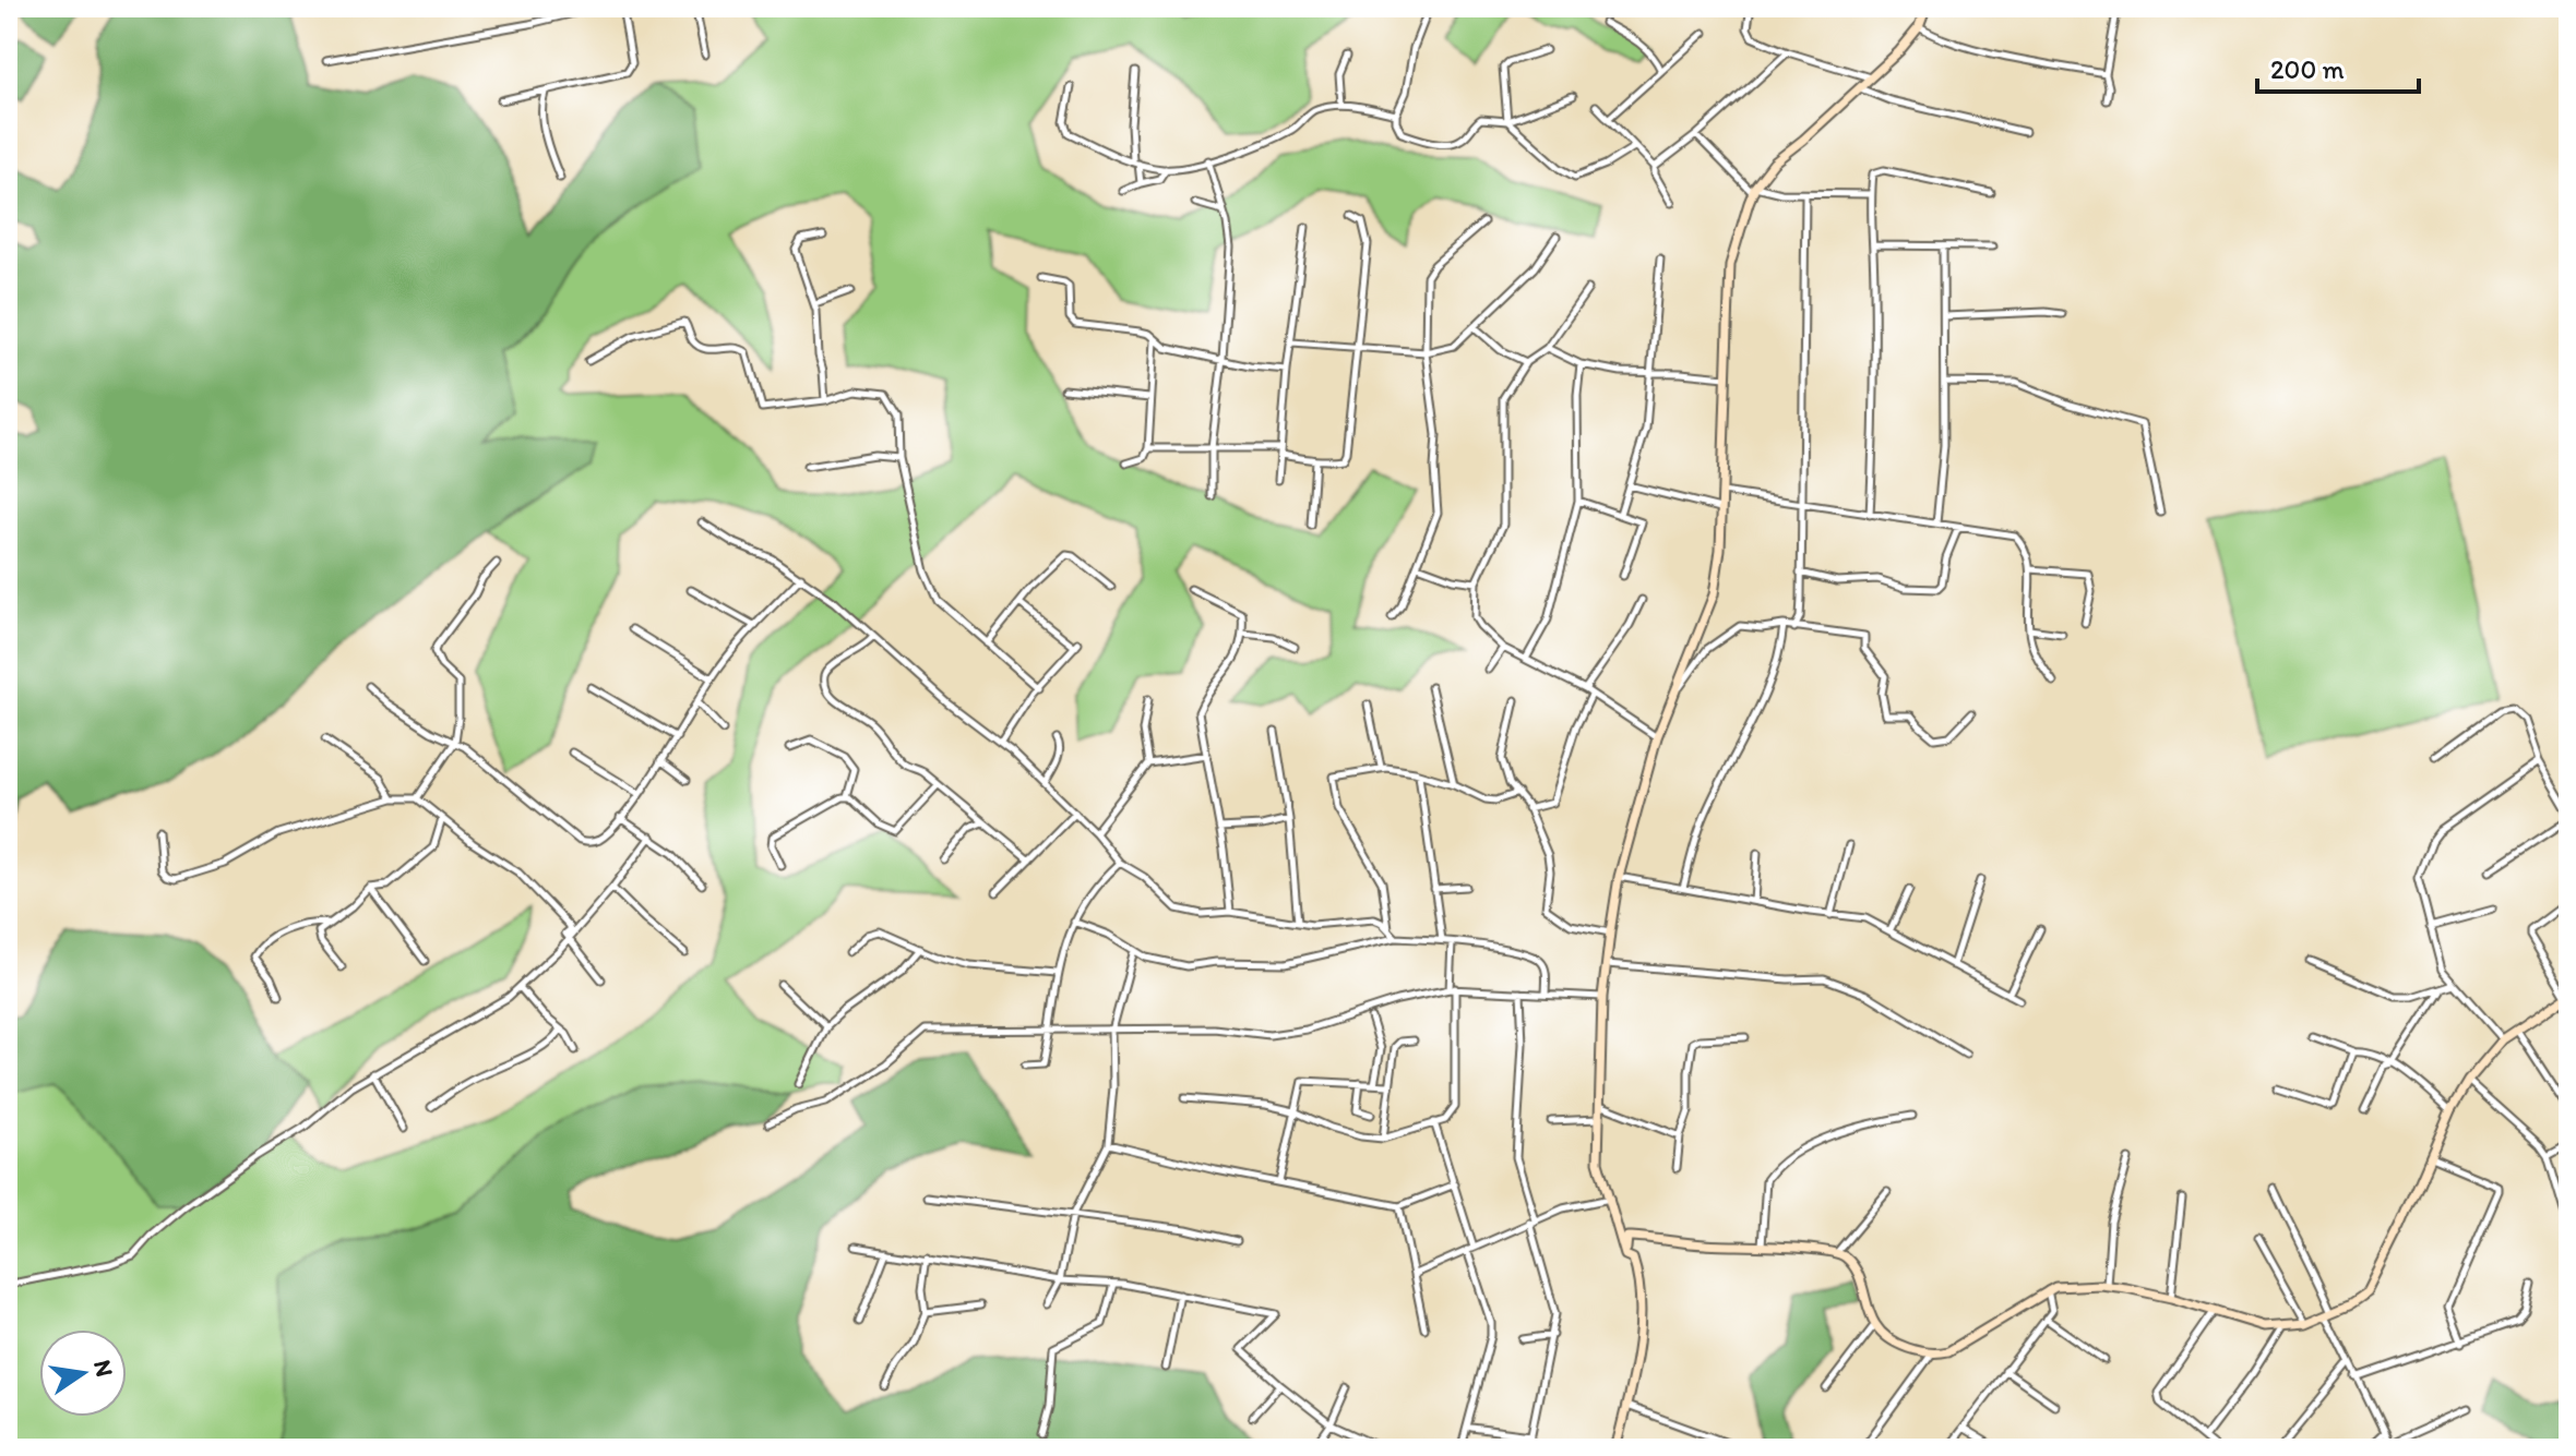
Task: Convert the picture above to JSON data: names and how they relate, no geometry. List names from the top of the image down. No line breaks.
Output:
{"scale_bar":"200 m","north":"right"}
